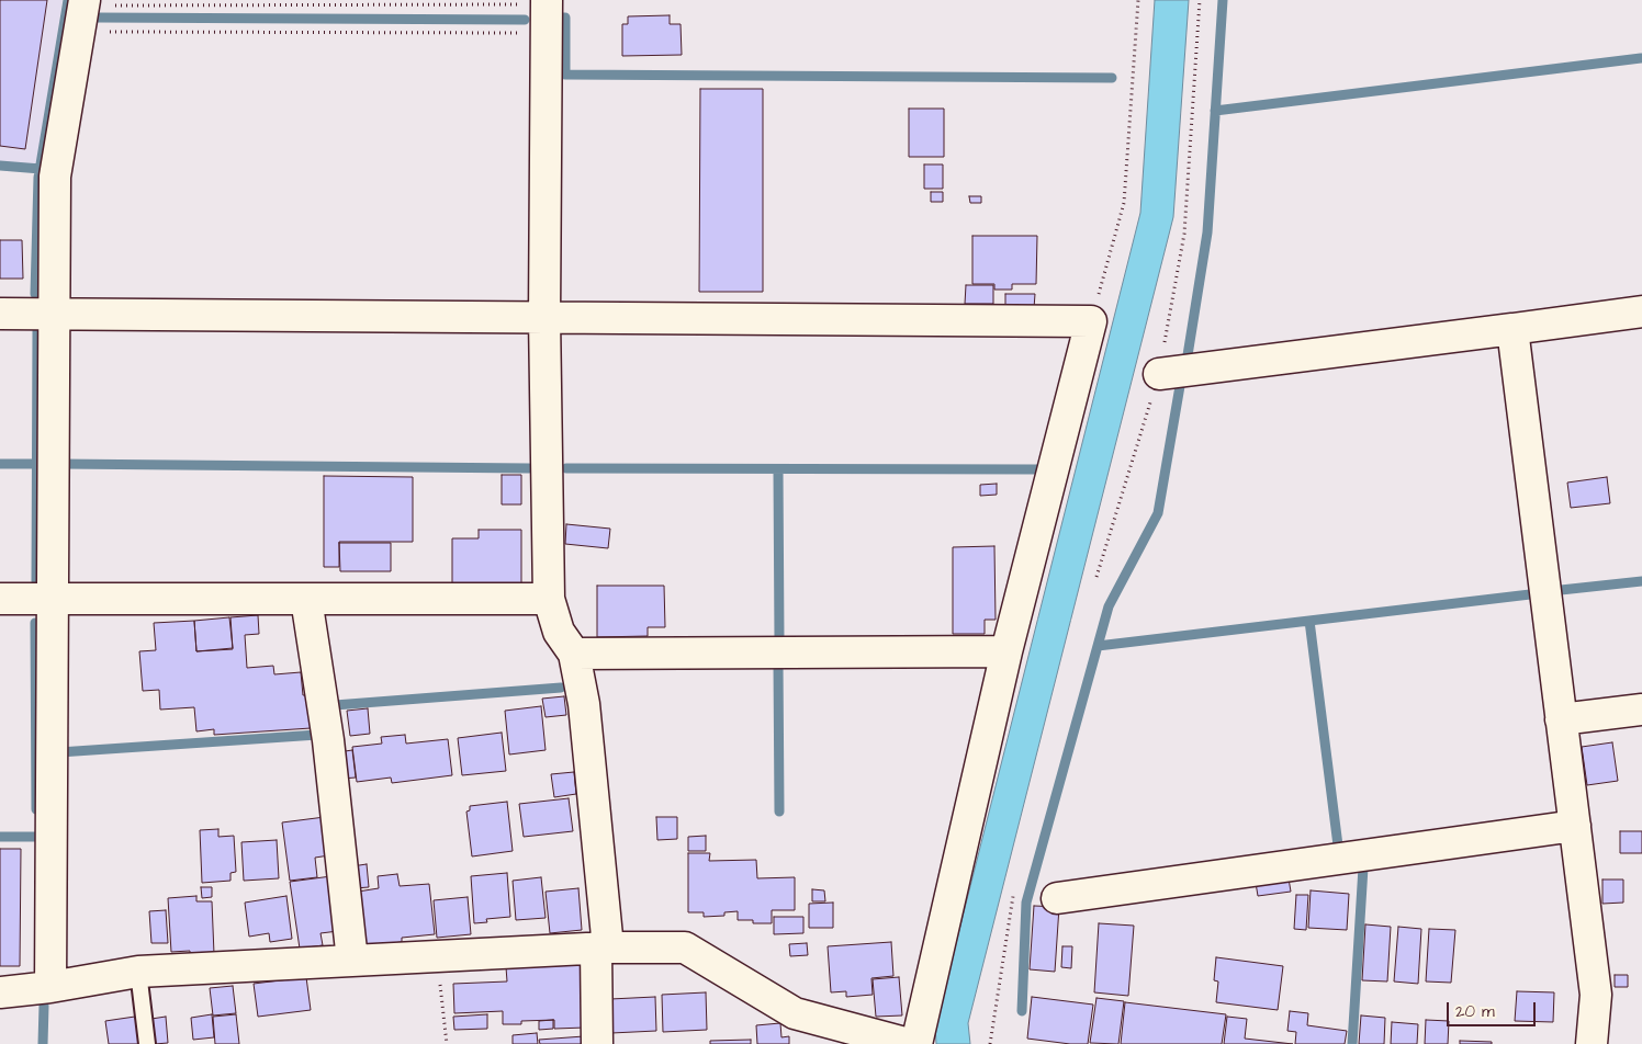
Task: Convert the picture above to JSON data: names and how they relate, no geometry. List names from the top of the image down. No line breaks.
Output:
{"scale_bar":"20 m"}
